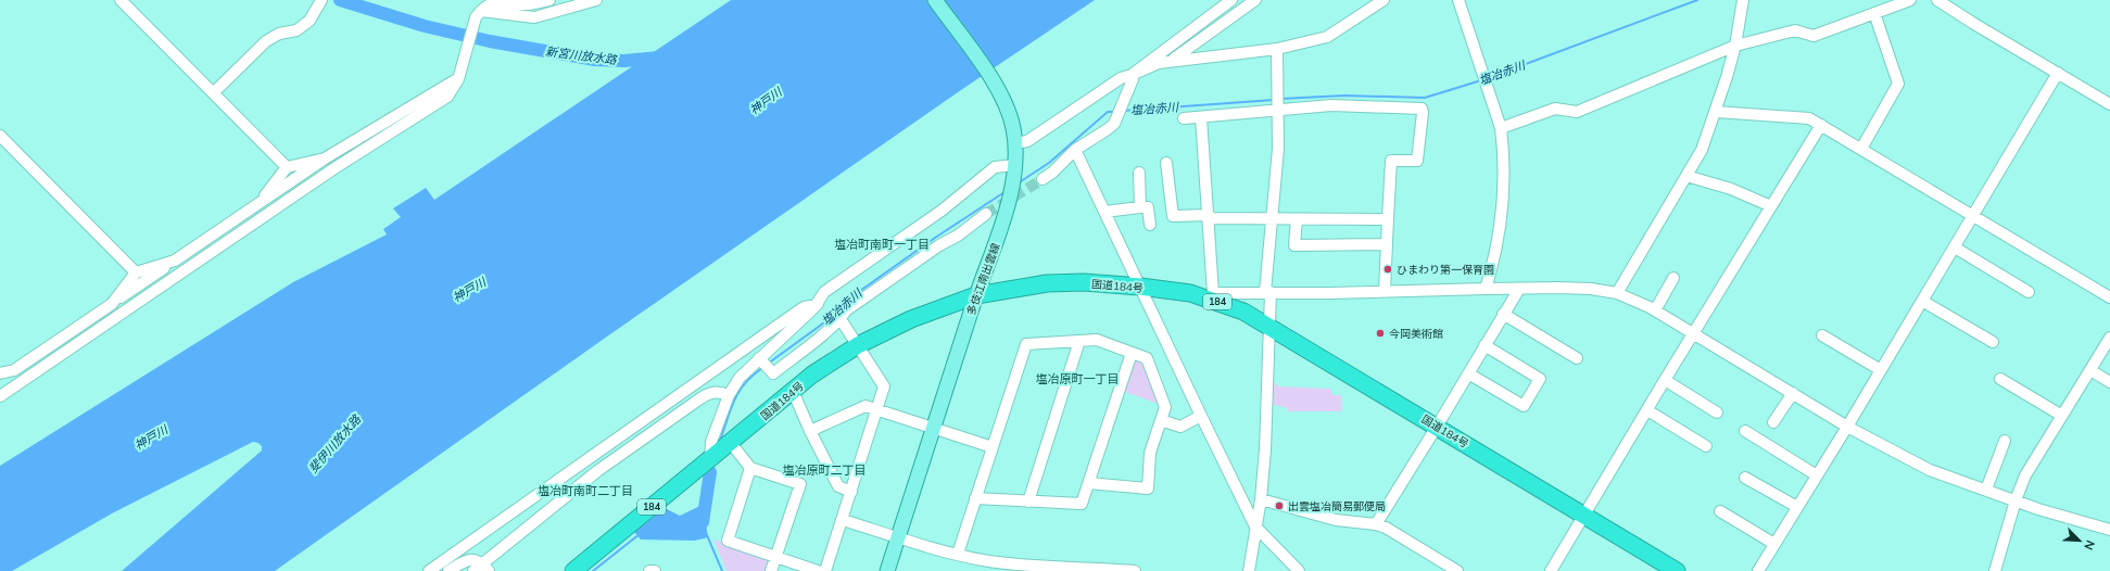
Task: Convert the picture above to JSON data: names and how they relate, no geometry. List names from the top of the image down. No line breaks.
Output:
{"streets":{"highway":["国道184号","184"],"main road":["多伎江南出雲線"]},"crossings":[["多伎江南出雲線","国道184号"]],"districts":["塩冶町南町一丁目","塩冶原町一丁目","塩冶原町二丁目","塩冶町南町二丁目"],"water":["新宮川放水路","塩冶赤川","神戸川","斐伊川放水路"],"places":["ひまわり第一保育園","今岡美術館","出雲塩冶簡易郵便局"],"north":"bottom right"}
